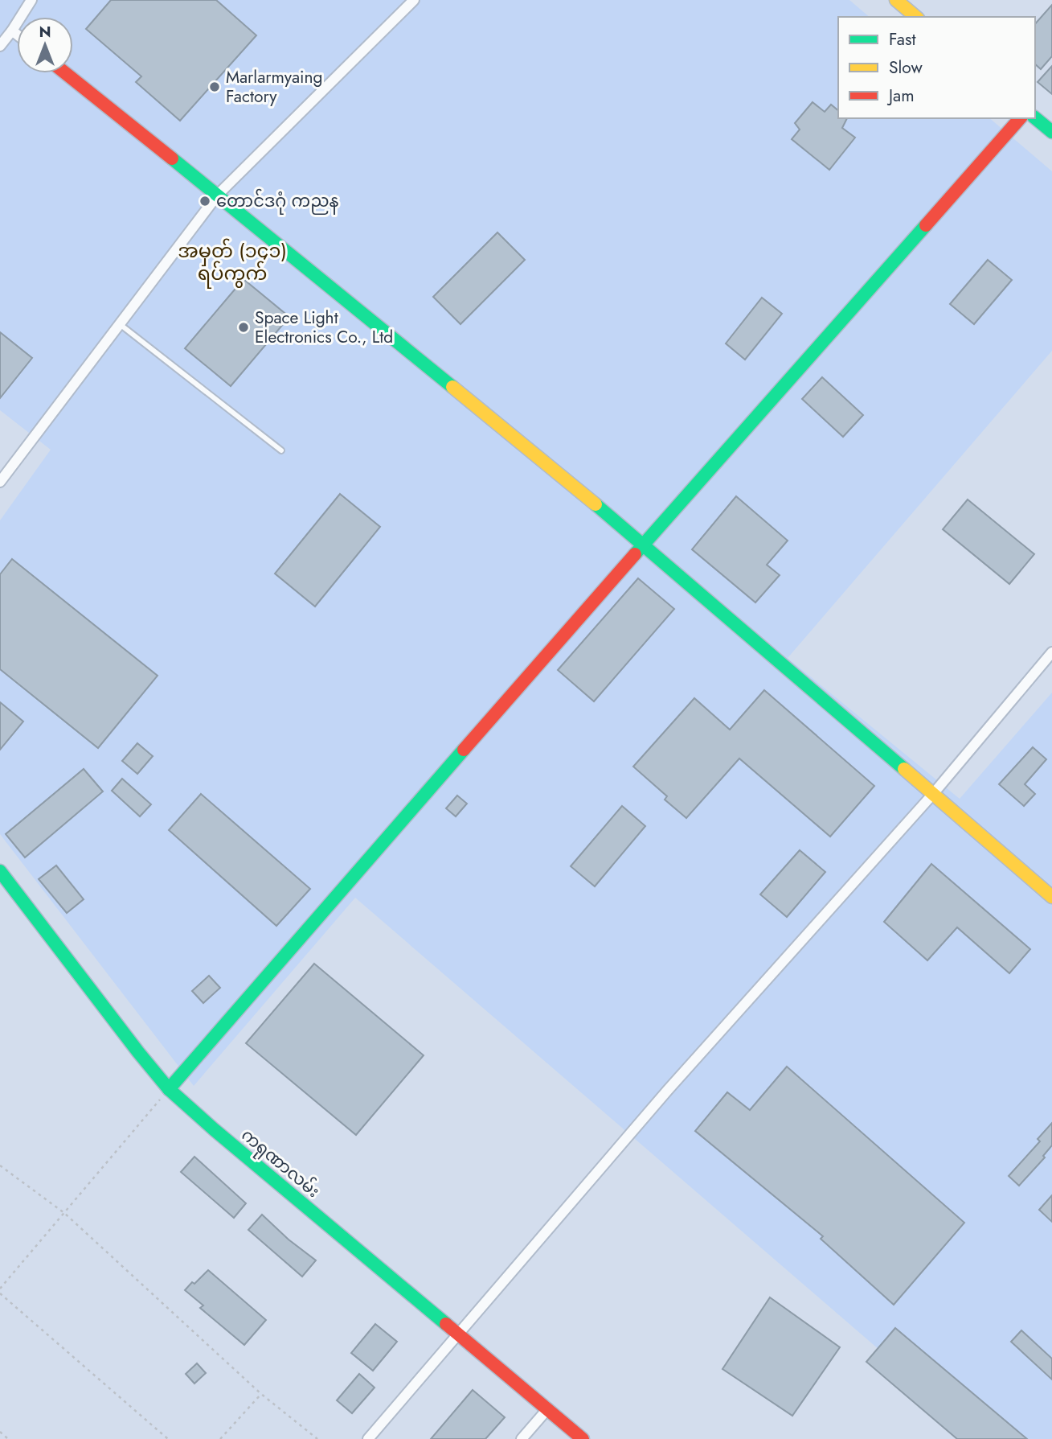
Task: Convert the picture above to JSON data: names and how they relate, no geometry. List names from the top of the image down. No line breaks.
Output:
{"streets":{"street":["ကရုဏာလမ်း"]},"districts":["အမှတ် (၁၄၁) ရပ်ကွက်"],"places":["Marlarmyaing Factory","တောင်ဒဂုံ ကညန","Space Light Electronics Co., Ltd"],"legend":["Fast","Slow","Jam"],"north":"top"}
